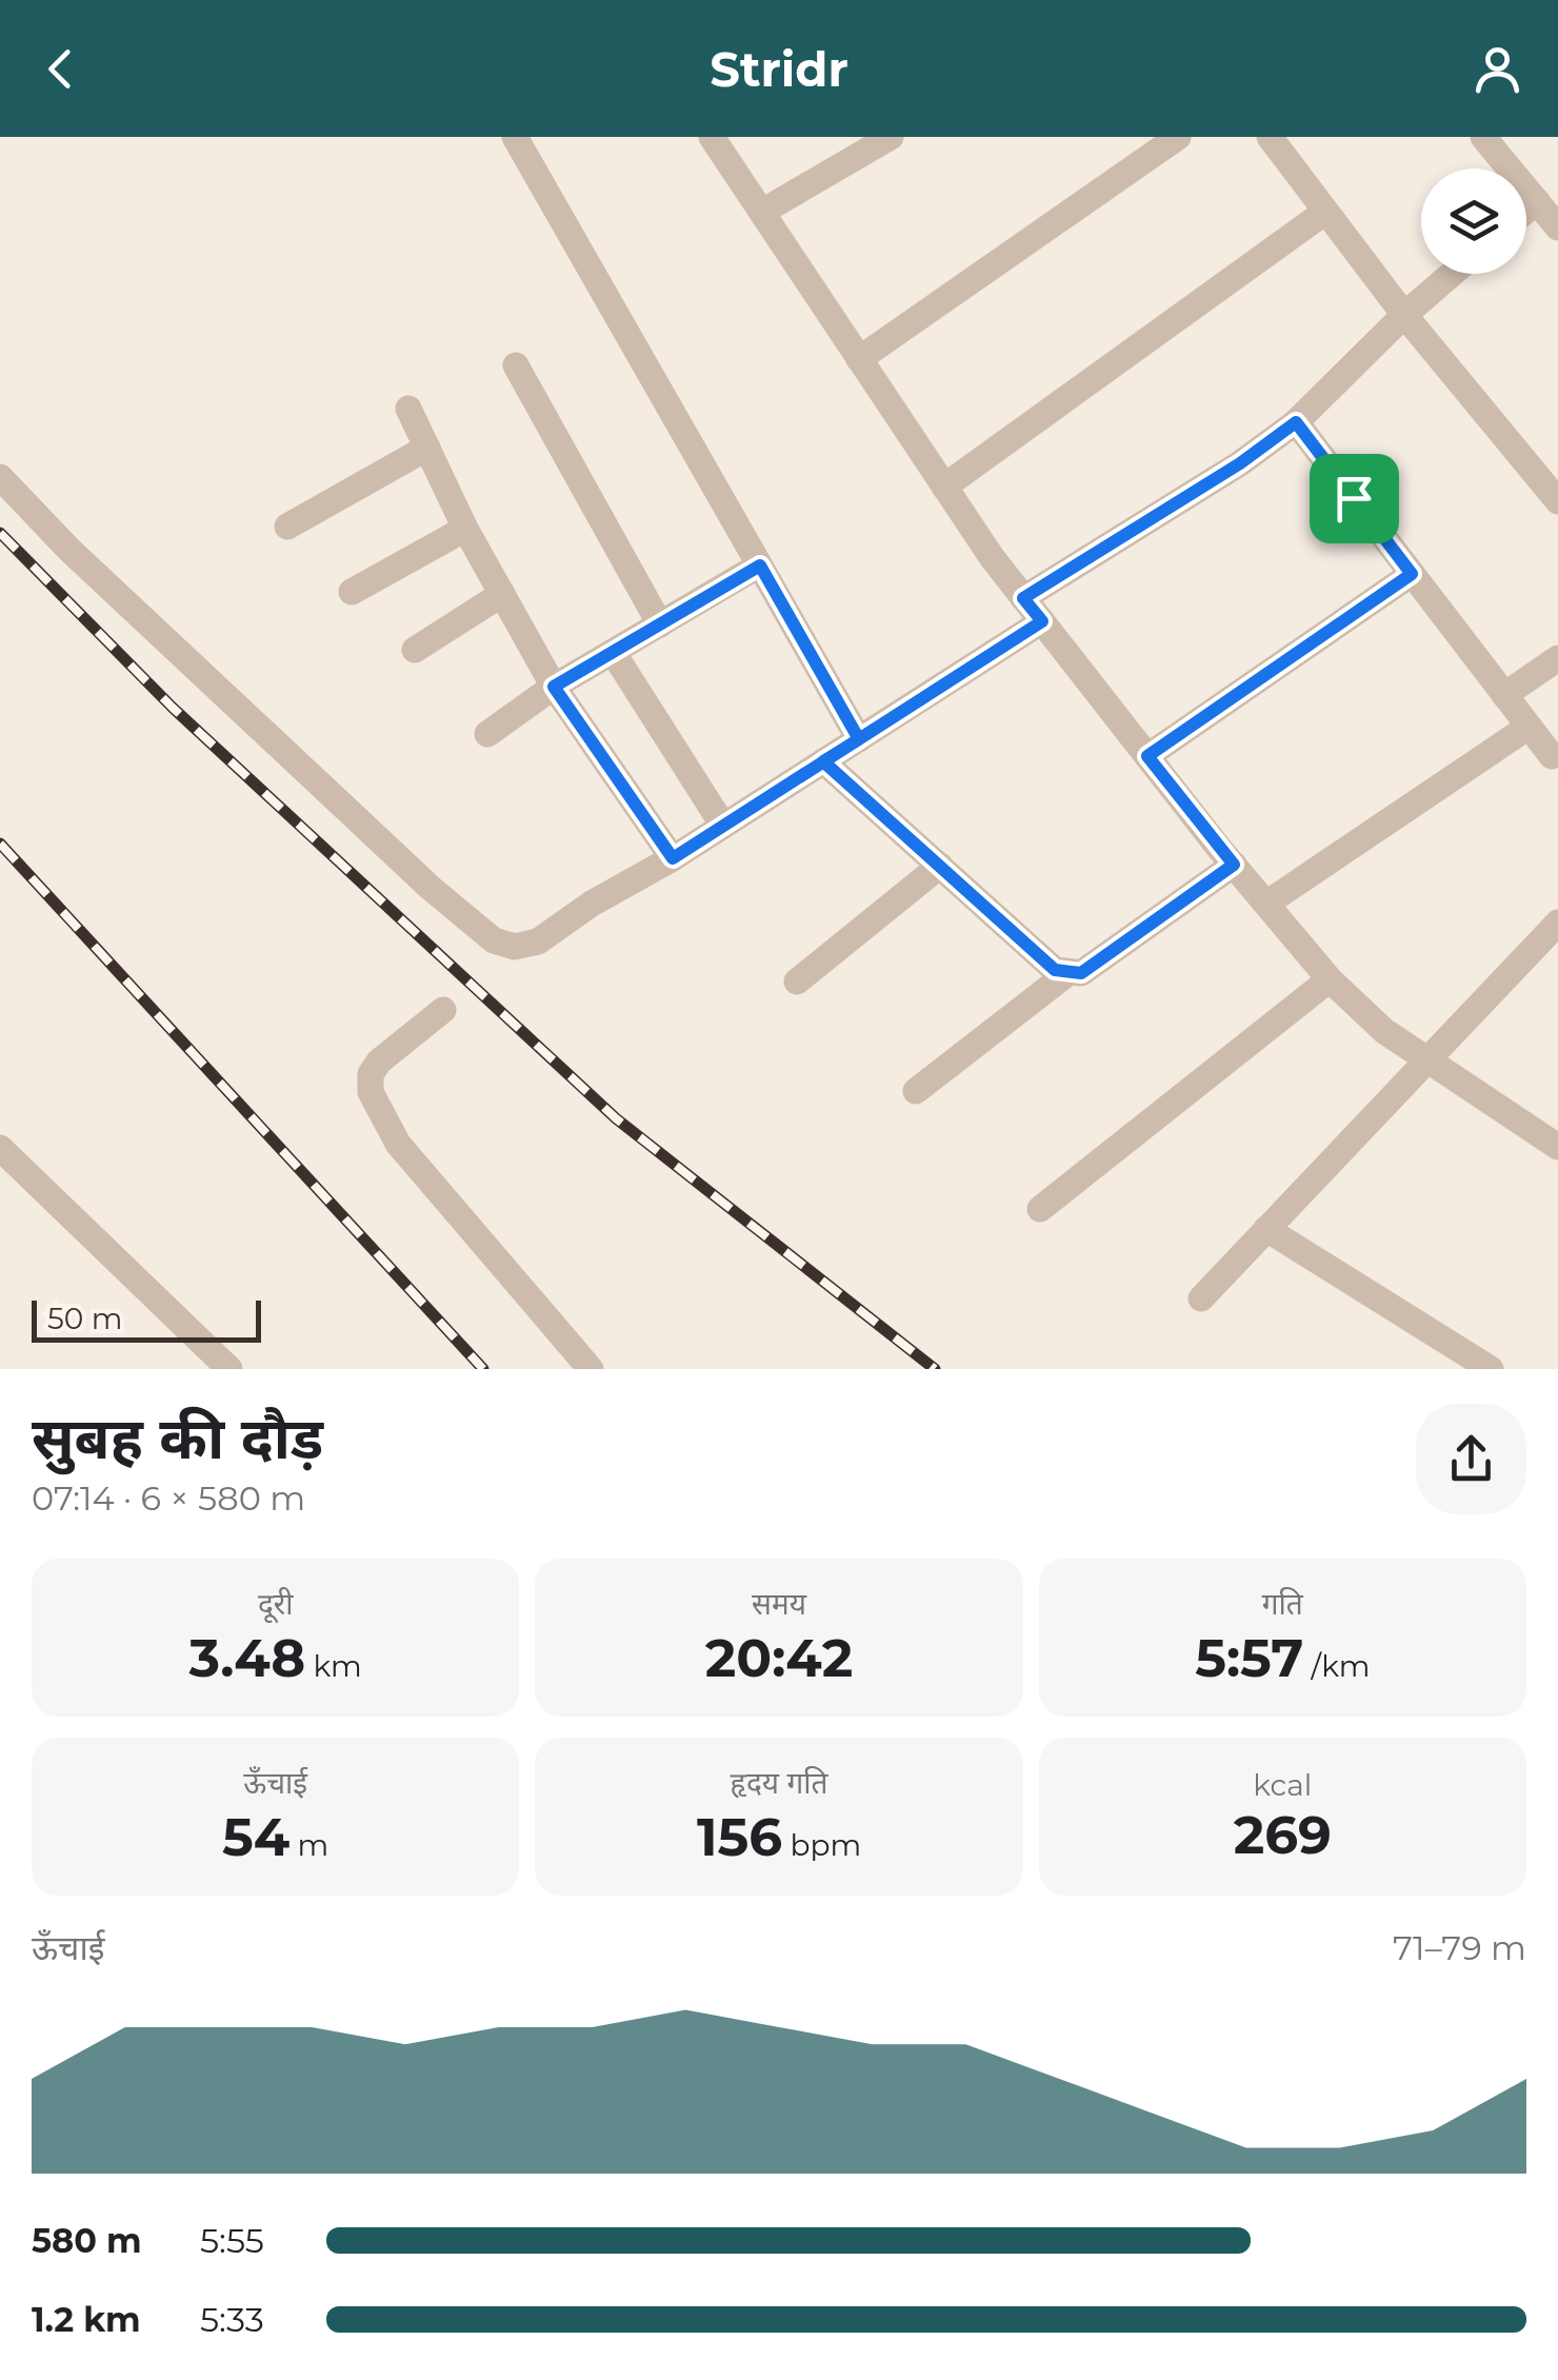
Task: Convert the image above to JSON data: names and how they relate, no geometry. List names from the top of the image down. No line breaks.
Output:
{"scale_bar":"50 m","page":{"header":"Stridr","scale":"50 m","heading":["सुबह की दौड़","07:14 · 6 × 580 m"],"stats":[["दूरी","3.48 km"],["समय","20:42"],["गति","5:57 /km"],["ऊँचाई","54 m"],["हृदय गति","156 bpm"],["kcal","269"]],"chart":["ऊँचाई","71–79 m"],"list":[{"name":"580 m","note":"5:55"},{"name":"1.2 km","note":"5:33"}]}}
